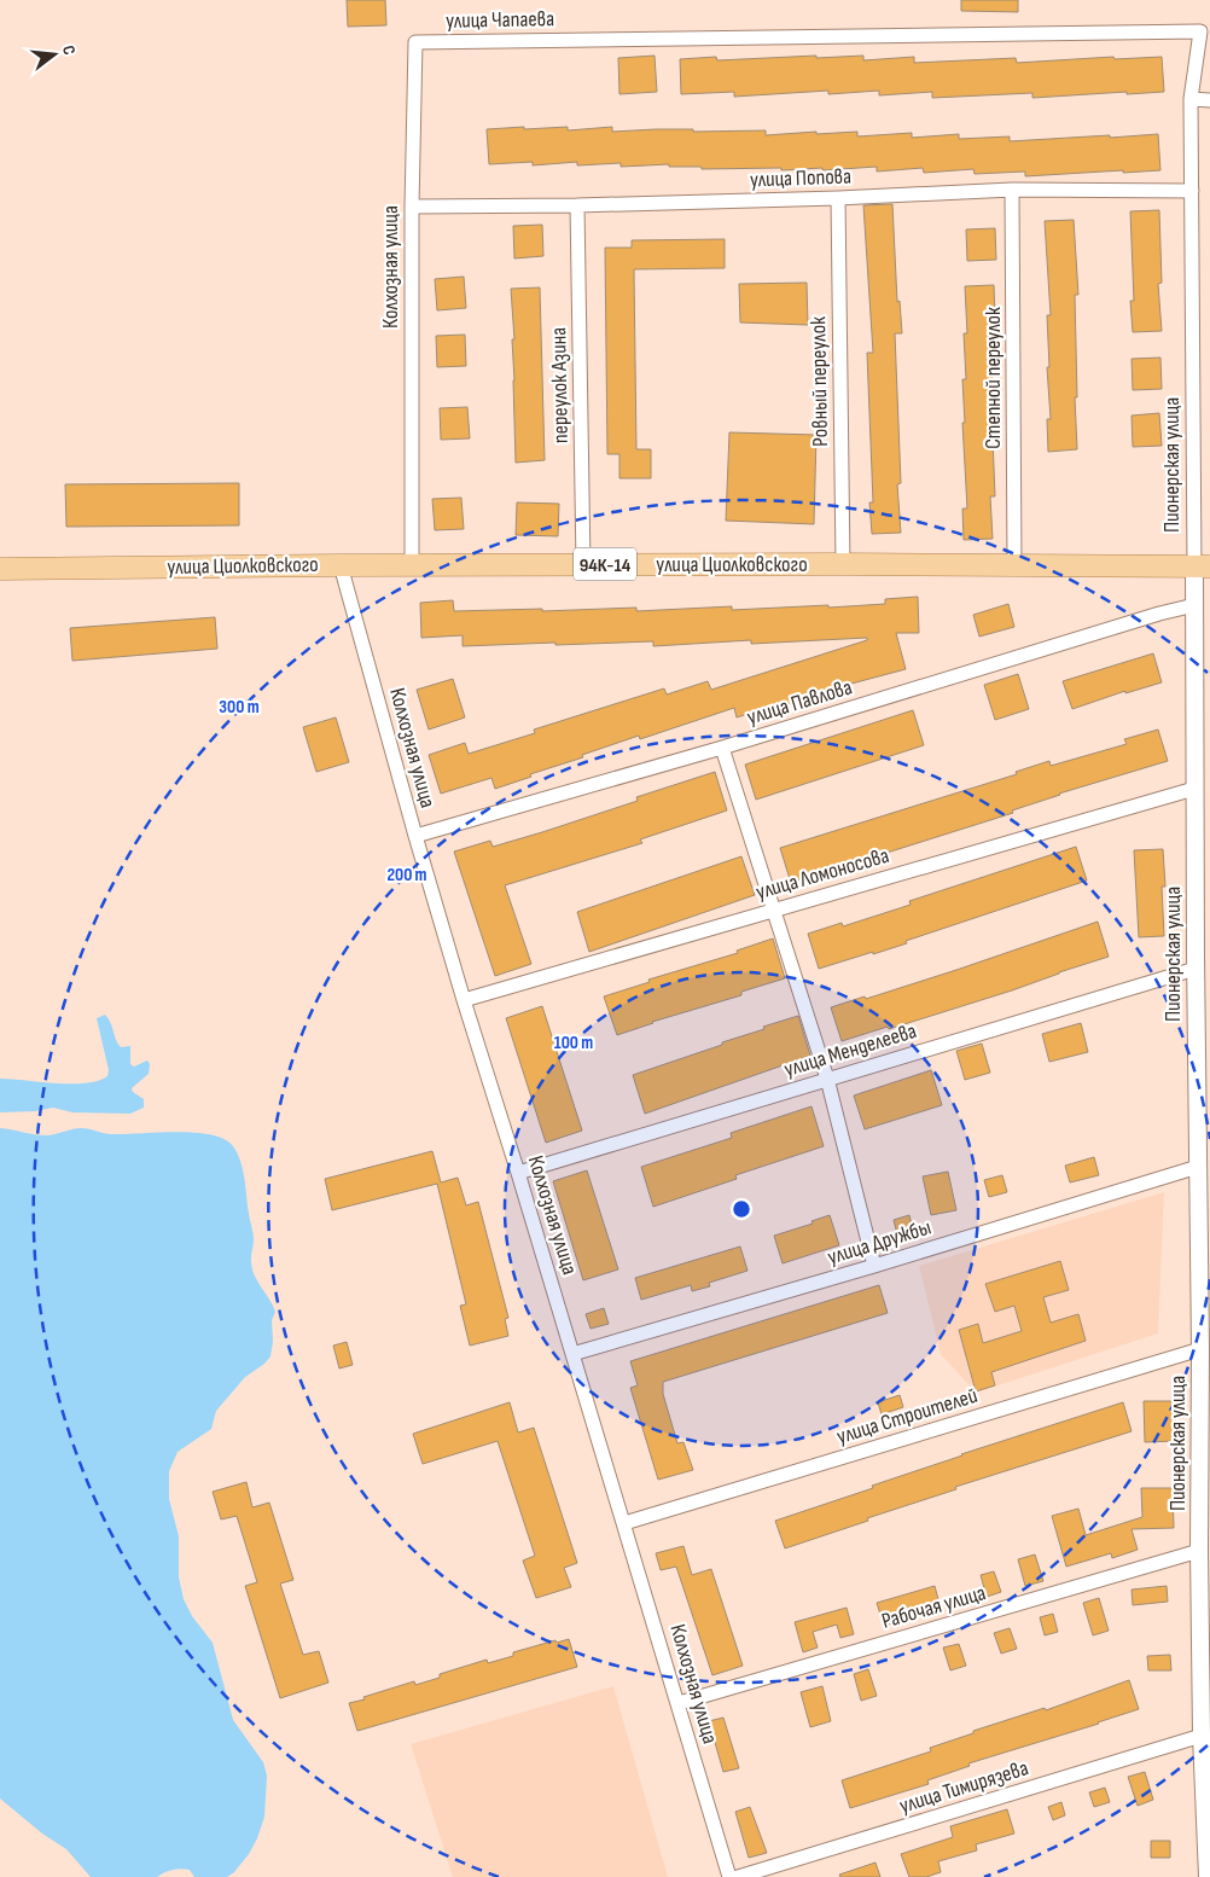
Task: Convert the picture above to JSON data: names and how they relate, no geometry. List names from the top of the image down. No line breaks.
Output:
{"streets":{"main road":["94К-14","улица Циолковского"],"street":["улица Чапаева","улица Попова","Колхозная улица","Степной переулок","Ровный переулок","переулок Азина","Пионерская улица","улица Павлова","улица Ломоносова","улица Менделеева","улица Дружбы","улица Строителей","Рабочая улица","улица Тимирязева"]},"crossings":[["улица Чапаева","Колхозная улица"],["улица Чапаева","Пионерская улица"],["улица Попова","Колхозная улица"],["улица Попова","Степной переулок"],["улица Попова","Ровный переулок"],["улица Попова","переулок Азина"],["улица Попова","Пионерская улица"],["Колхозная улица","улица Циолковского"],["Колхозная улица","улица Павлова"],["Колхозная улица","улица Ломоносова"],["Колхозная улица","улица Менделеева"],["Колхозная улица","улица Дружбы"],["Колхозная улица","улица Строителей"],["Колхозная улица","Рабочая улица"],["Степной переулок","улица Циолковского"],["Ровный переулок","улица Циолковского"],["переулок Азина","улица Циолковского"],["Пионерская улица","улица Циолковского"],["Пионерская улица","улица Павлова"],["Пионерская улица","улица Ломоносова"],["Пионерская улица","улица Менделеева"],["Пионерская улица","улица Дружбы"],["Пионерская улица","улица Строителей"],["Пионерская улица","Рабочая улица"],["Пионерская улица","улица Тимирязева"]],"north":"right","rings":["300 m","200 m","100 m"]}
